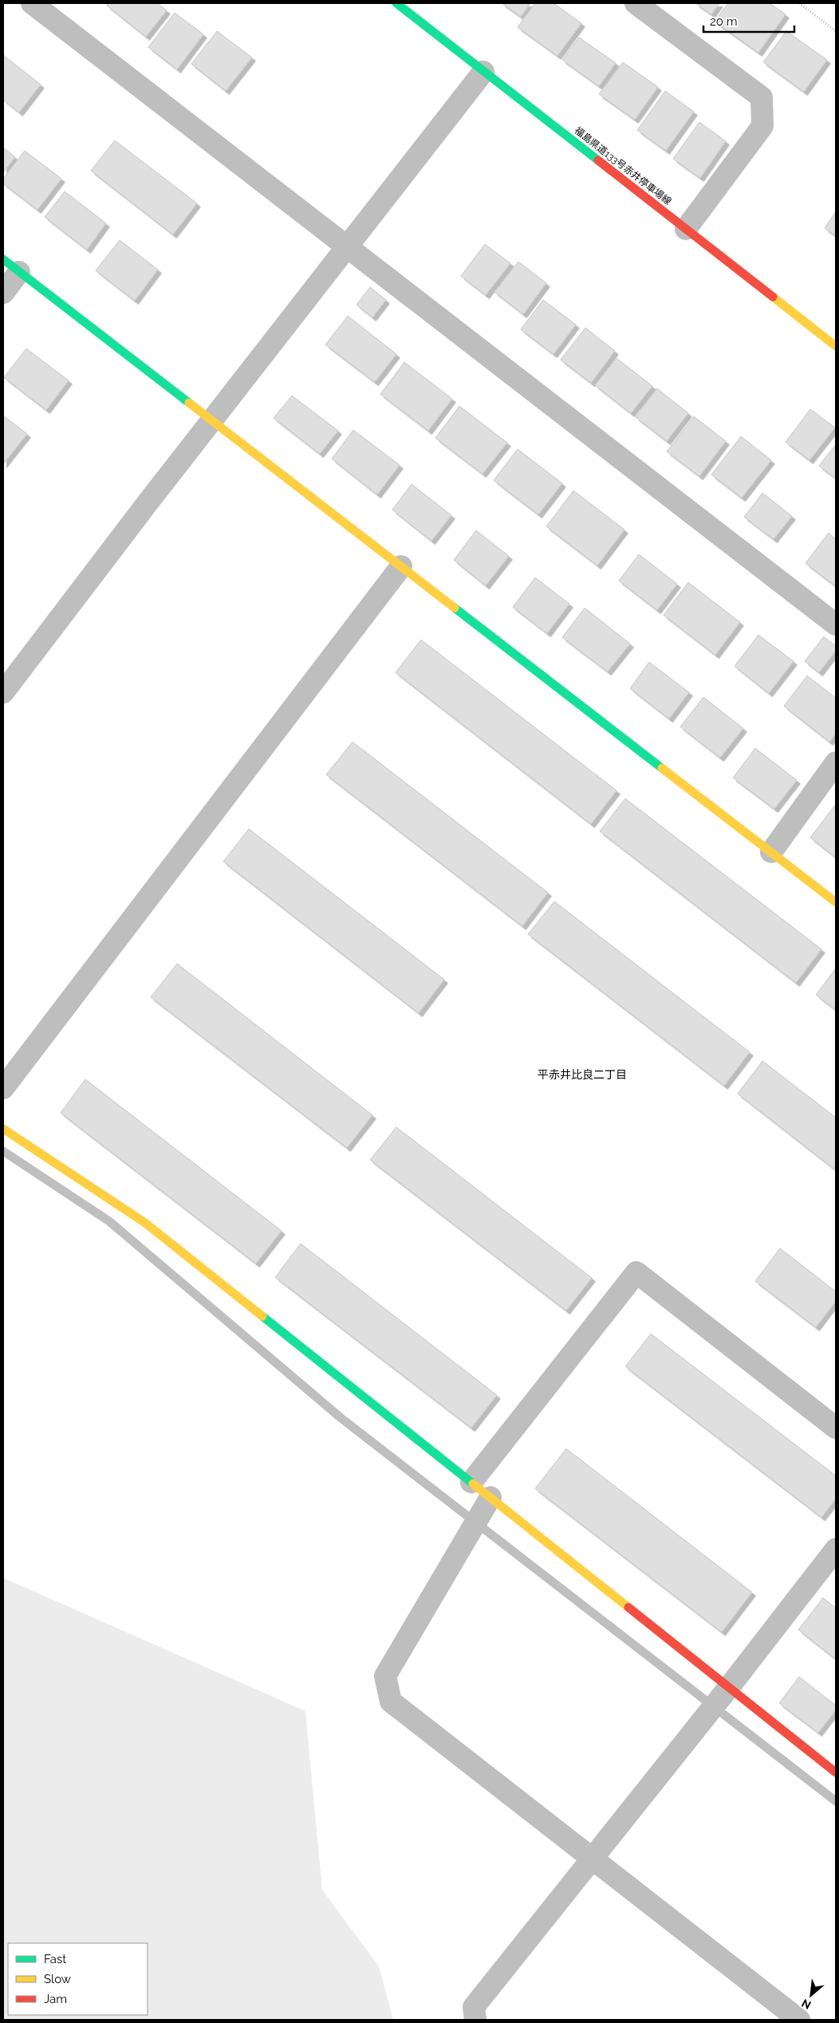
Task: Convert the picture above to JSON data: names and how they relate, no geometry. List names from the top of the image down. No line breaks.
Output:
{"streets":{"street":["福島県道133号赤井停車場線"]},"districts":["平赤井比良二丁目"],"legend":["Fast","Slow","Jam"],"scale_bar":"20 m","north":"bottom left"}
